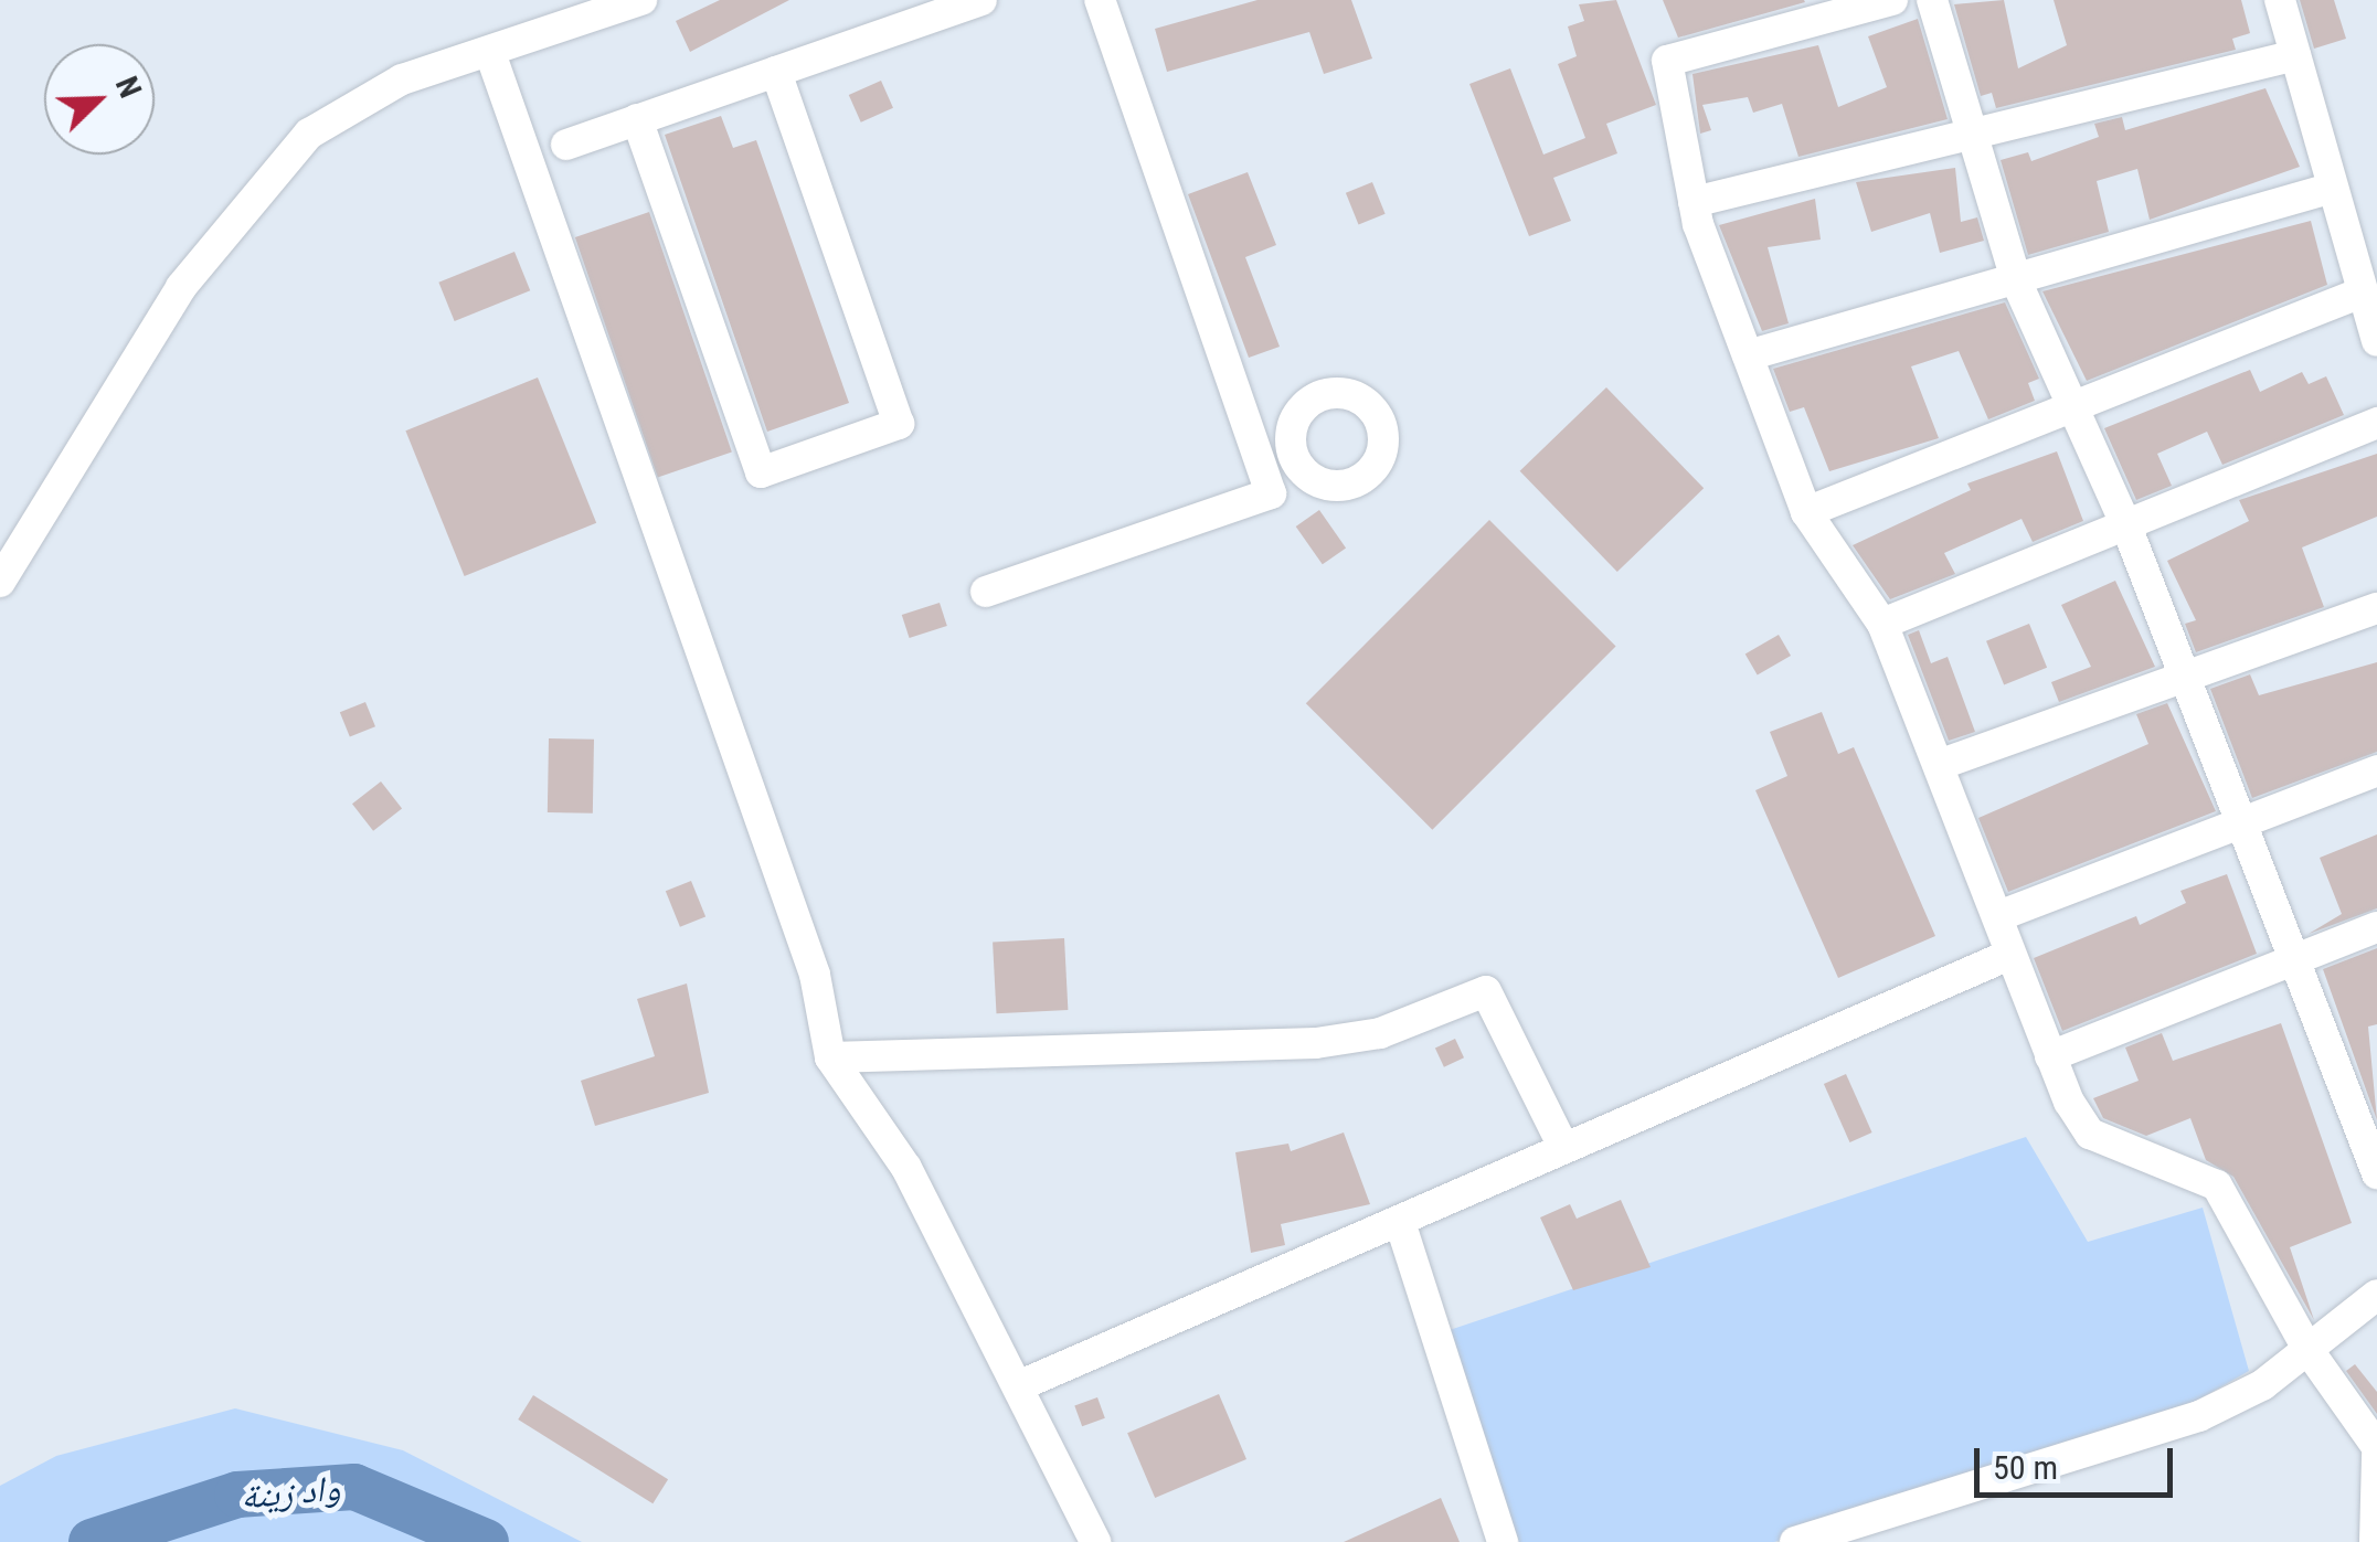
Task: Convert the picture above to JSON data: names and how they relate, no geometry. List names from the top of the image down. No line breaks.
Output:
{"water":["واد زينة"],"scale_bar":"50 m","north":"top right"}
